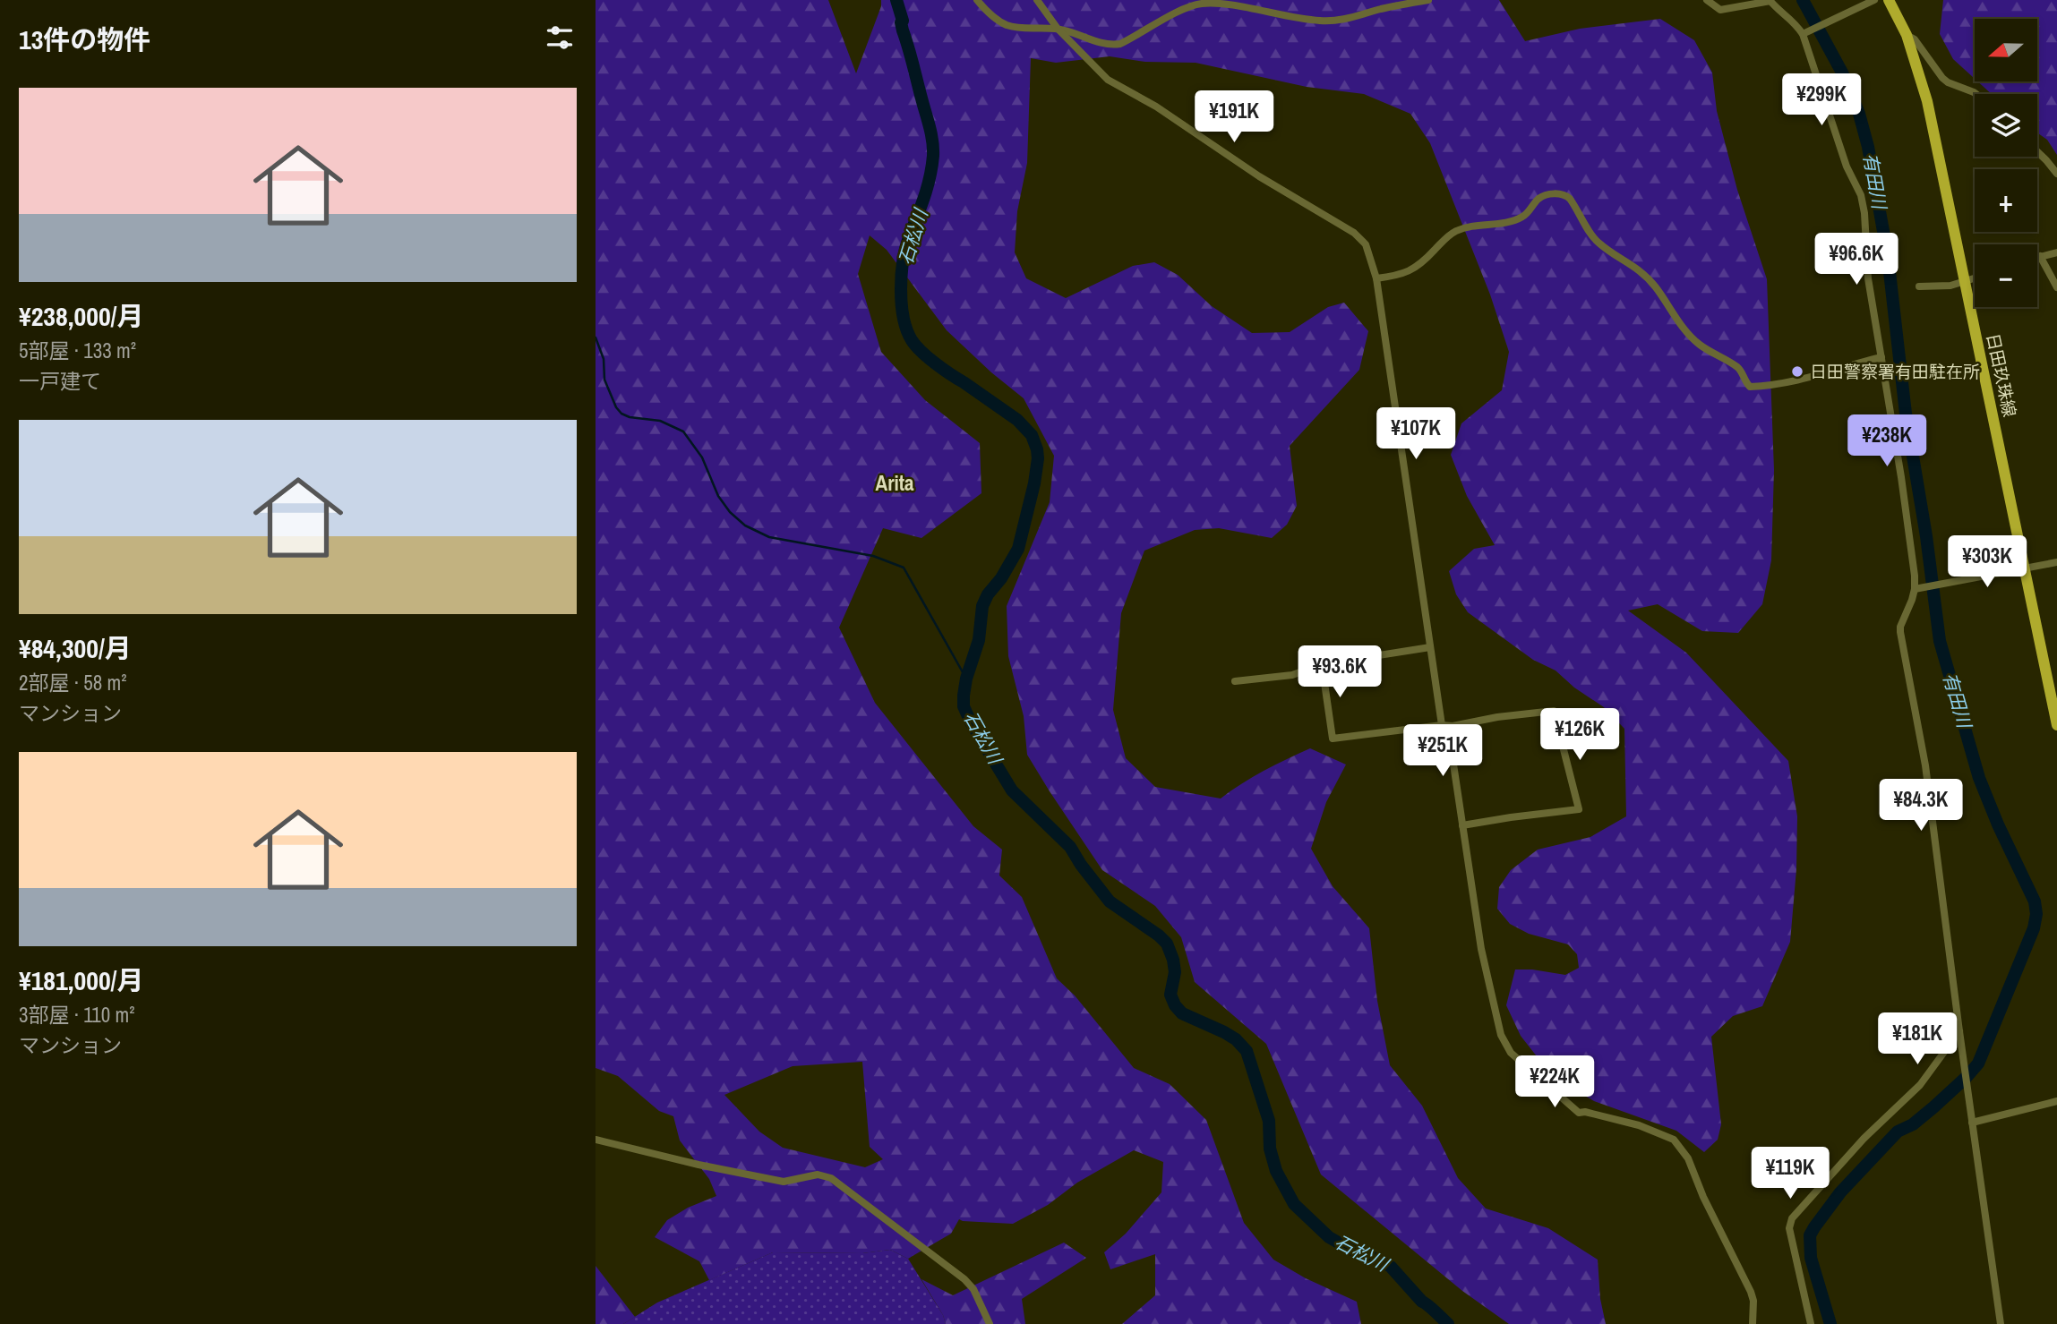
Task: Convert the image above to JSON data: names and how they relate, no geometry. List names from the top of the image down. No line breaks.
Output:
{"streets":{"main road":["日田玖珠線"]},"districts":["Arita"],"water":["有田川","石松川"],"places":["日田警察署有田駐在所"],"north":"left","page":{"heading":"13件の物件","map_buttons":["+","−"],"price":["¥299K","¥191K","¥96.6K","¥107K","¥238K","¥303K","¥93.6K","¥126K","¥251K","¥84.3K","¥181K","¥224K","¥119K"],"list":[{"name":"¥238,000/月","note":"5部屋 · 133 m² · 一戸建て"},{"name":"¥84,300/月","note":"2部屋 · 58 m² · マンション"},{"name":"¥181,000/月","note":"3部屋 · 110 m² · マンション"}]}}
